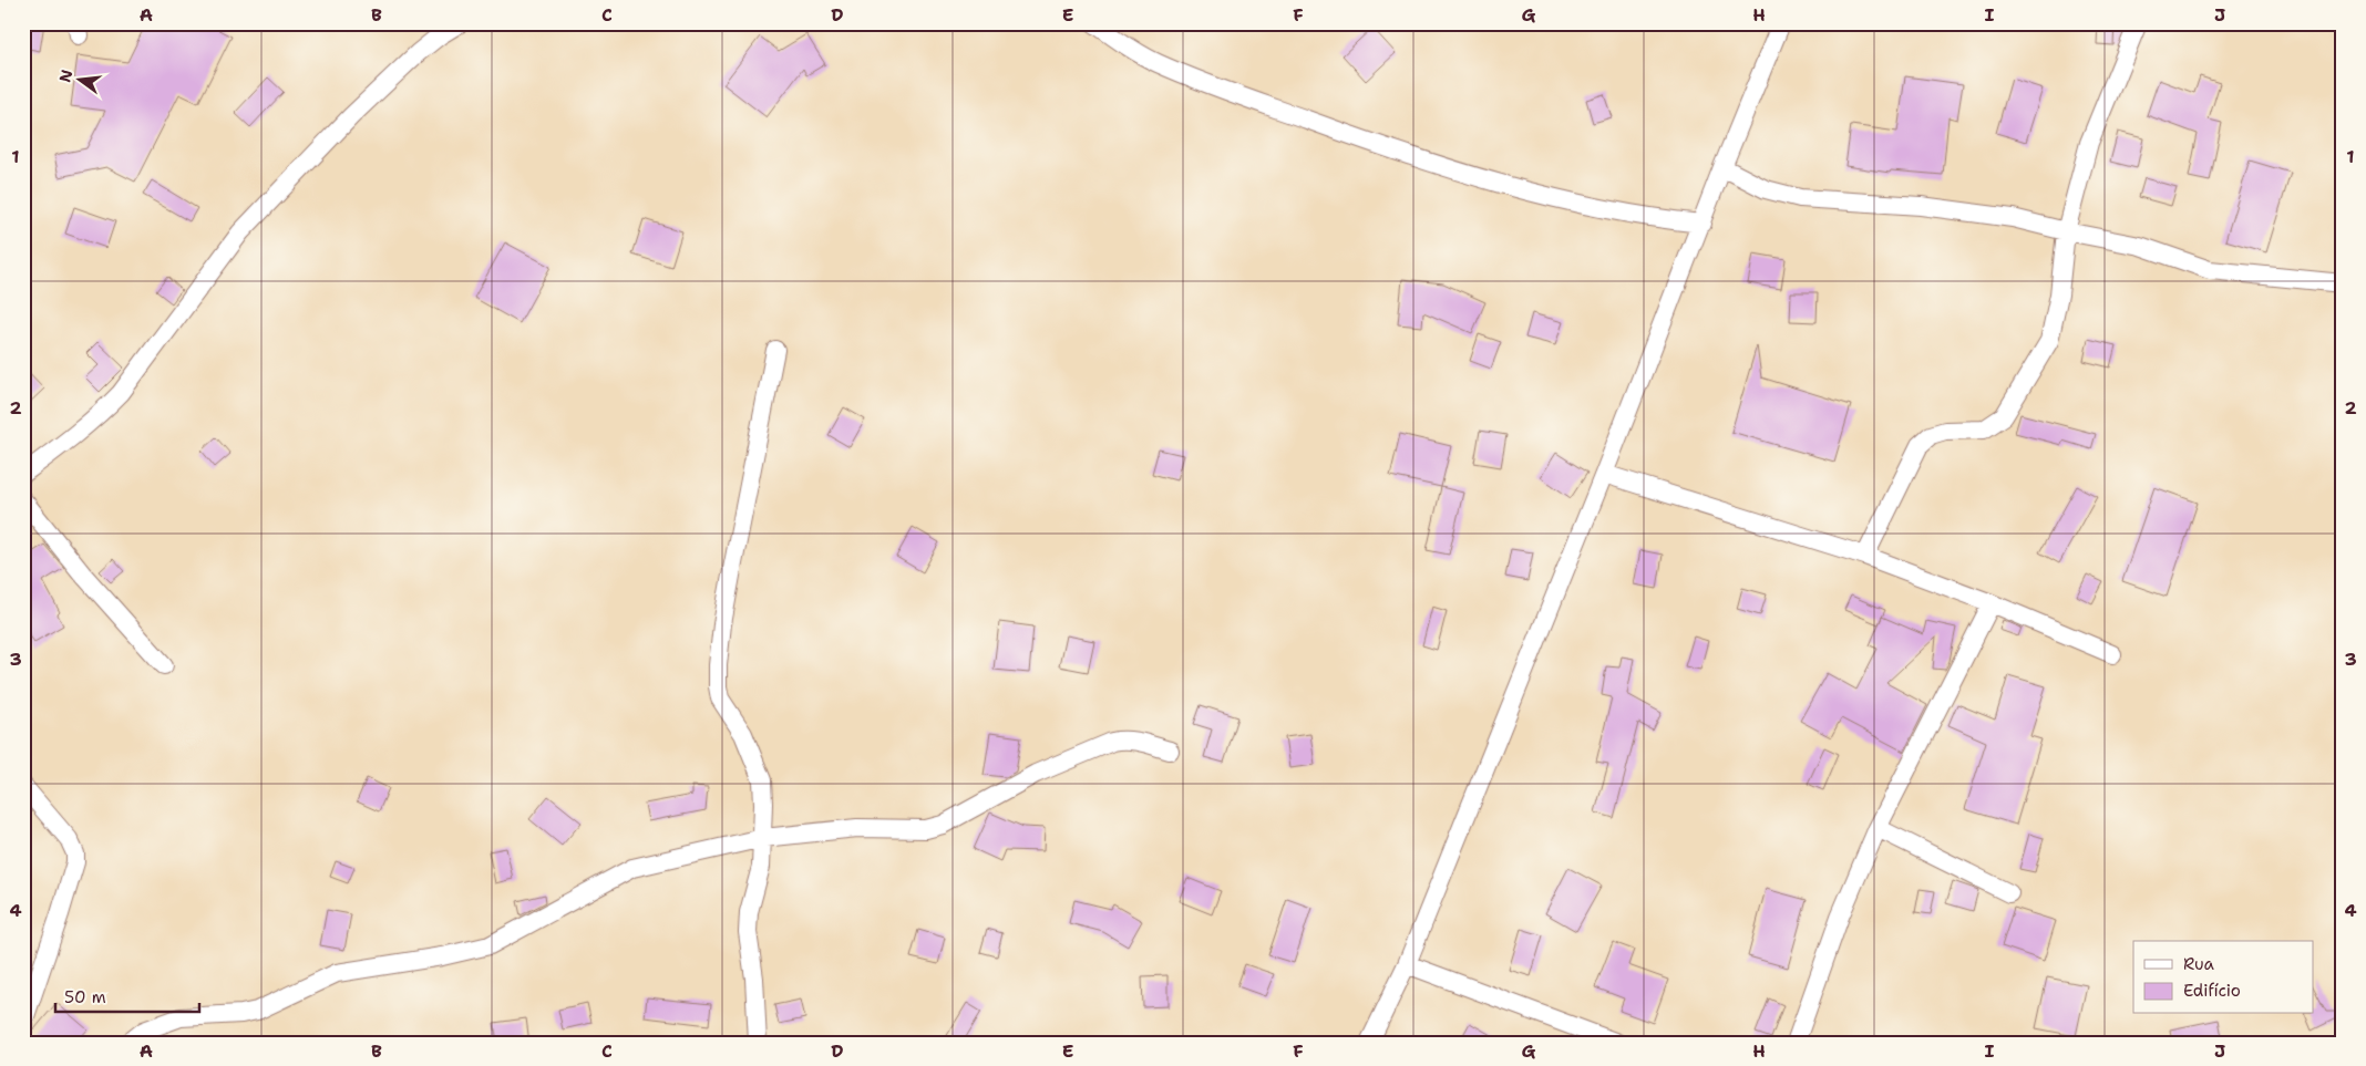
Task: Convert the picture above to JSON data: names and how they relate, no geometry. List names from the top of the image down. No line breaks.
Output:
{"legend":["Rua","Edifício"],"scale_bar":"50 m","north":"left","grid":{"columns":["A","B","C","D","E","F","G","H","I","J"],"rows":["1","2","3","4"]}}
